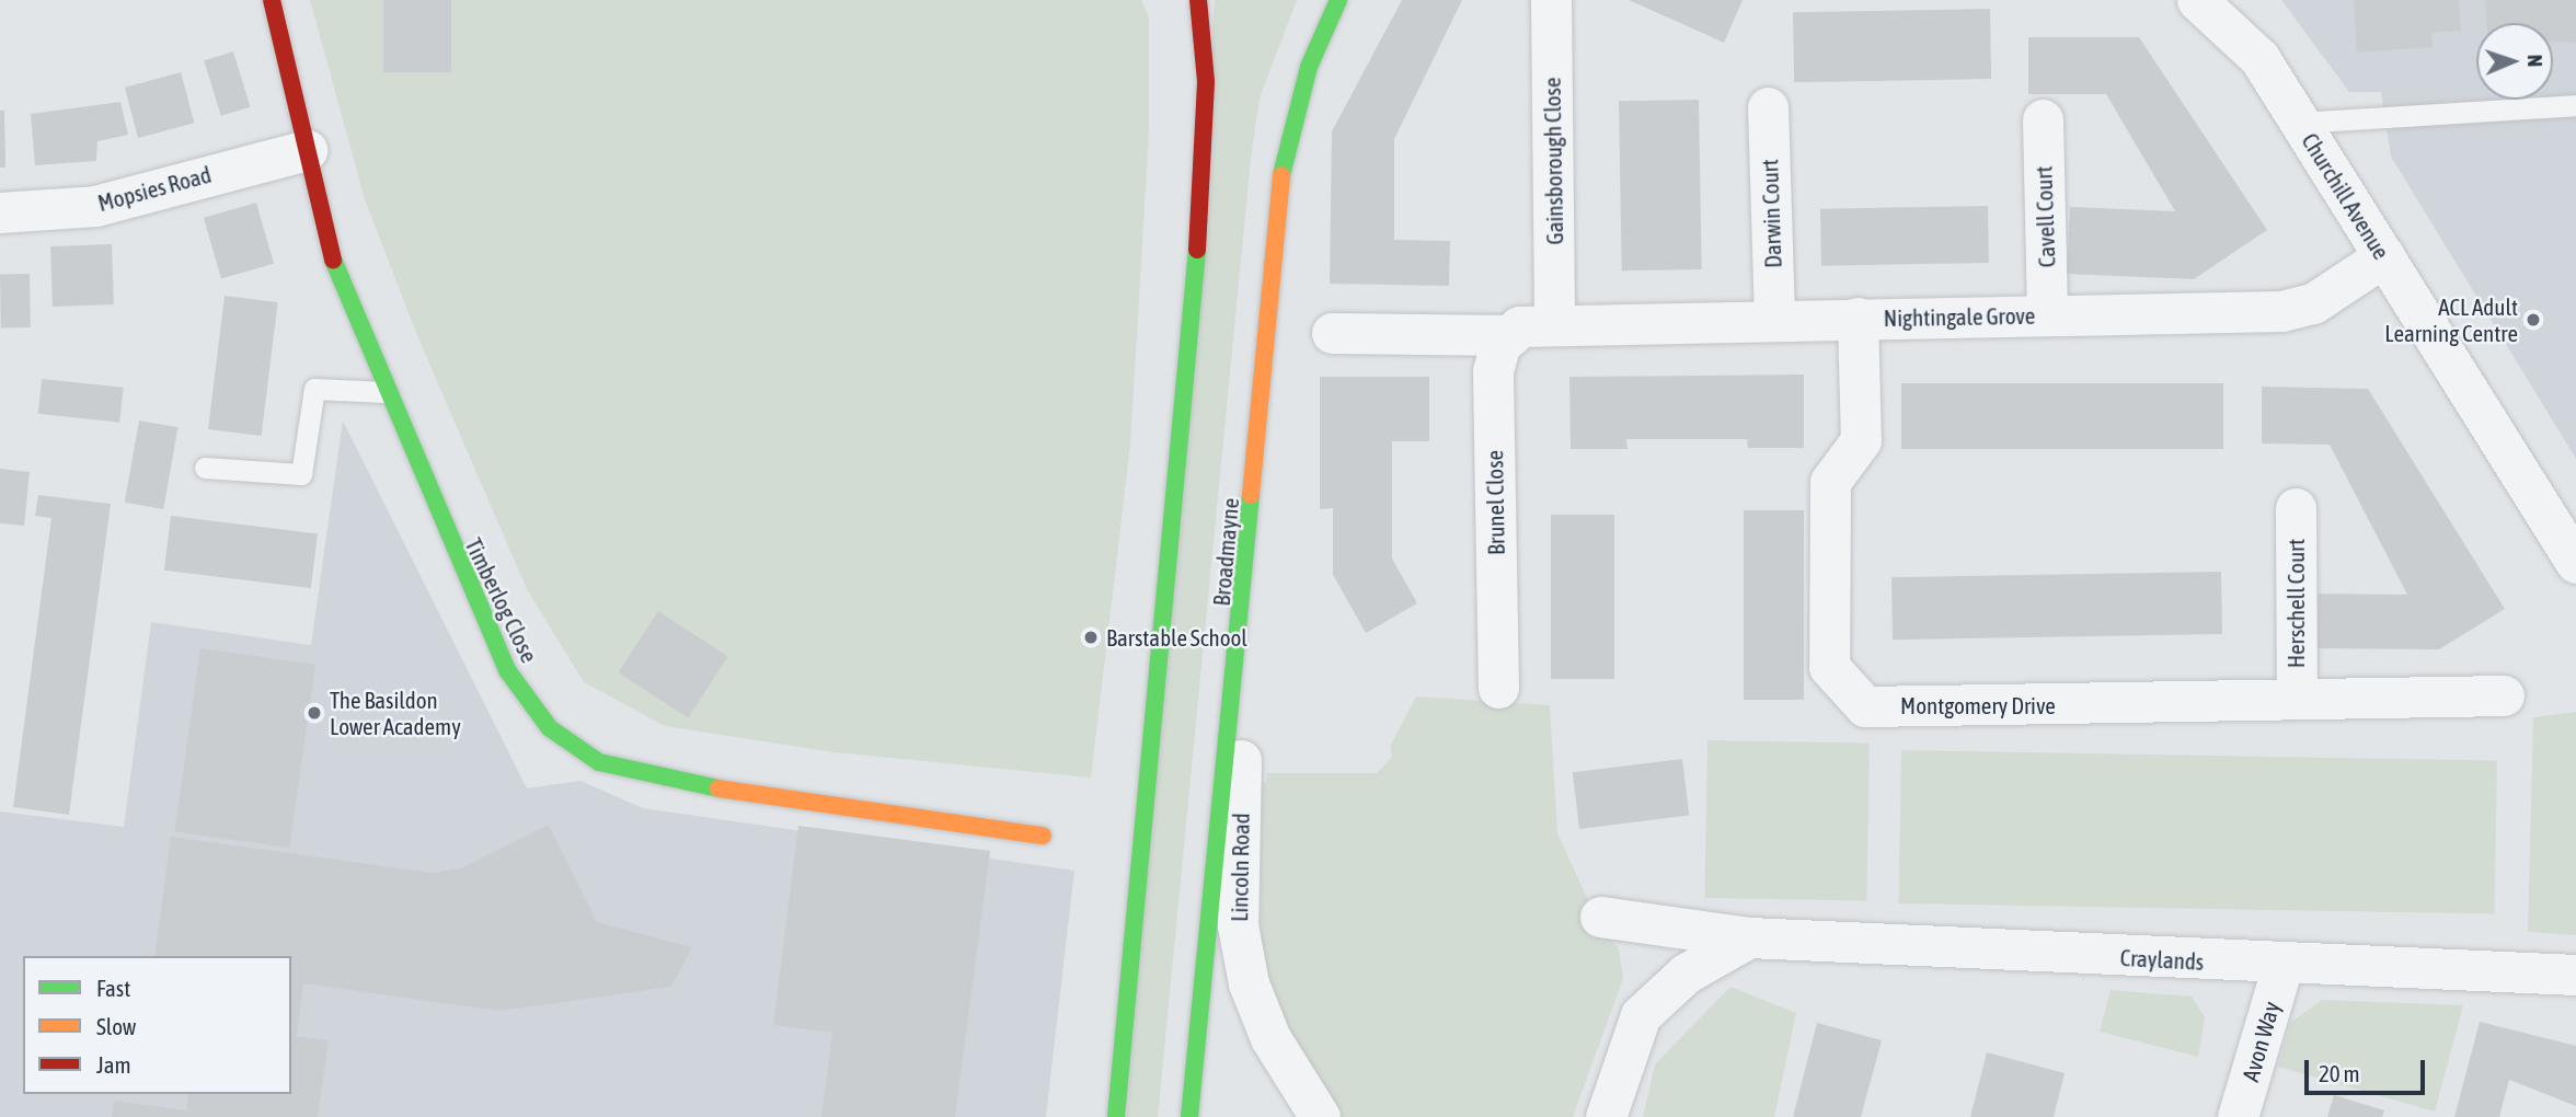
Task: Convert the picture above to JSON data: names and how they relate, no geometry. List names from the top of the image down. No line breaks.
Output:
{"streets":{"main road":["Broadmayne","Timberlog Close"],"street":["Gainsborough Close","Mopsies Road","Churchill Avenue","Darwin Court","Cavell Court","Nightingale Grove","Brunel Close","Herschell Court","Montgomery Drive","Lincoln Road","Craylands","Avon Way"]},"crossings":[["Gainsborough Close","Nightingale Grove"],["Gainsborough Close","Brunel Close"],["Mopsies Road","Timberlog Close"],["Churchill Avenue","Nightingale Grove"],["Darwin Court","Nightingale Grove"],["Cavell Court","Nightingale Grove"],["Nightingale Grove","Brunel Close"],["Nightingale Grove","Montgomery Drive"],["Broadmayne","Lincoln Road"],["Herschell Court","Montgomery Drive"],["Craylands","Avon Way"]],"places":["ACL Adult Learning Centre","Barstable School","The Basildon Lower Academy"],"legend":["Fast","Slow","Jam"],"scale_bar":"20 m","north":"right"}
